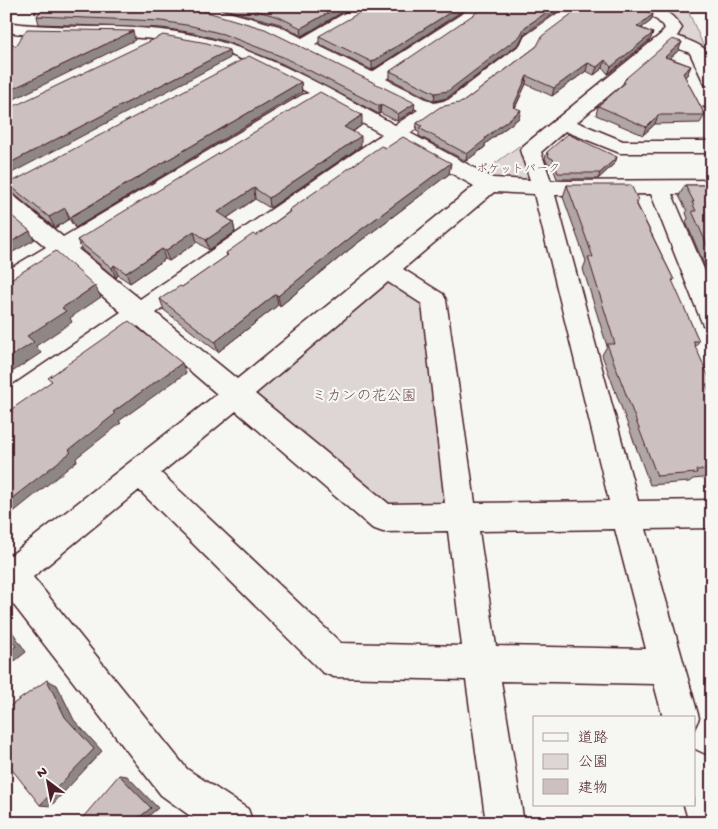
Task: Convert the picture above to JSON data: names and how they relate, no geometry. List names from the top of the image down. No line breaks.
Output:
{"parks":["ポケットパーク","ミカンの花公園"],"legend":["道路","公園","建物"],"north":"top left"}
